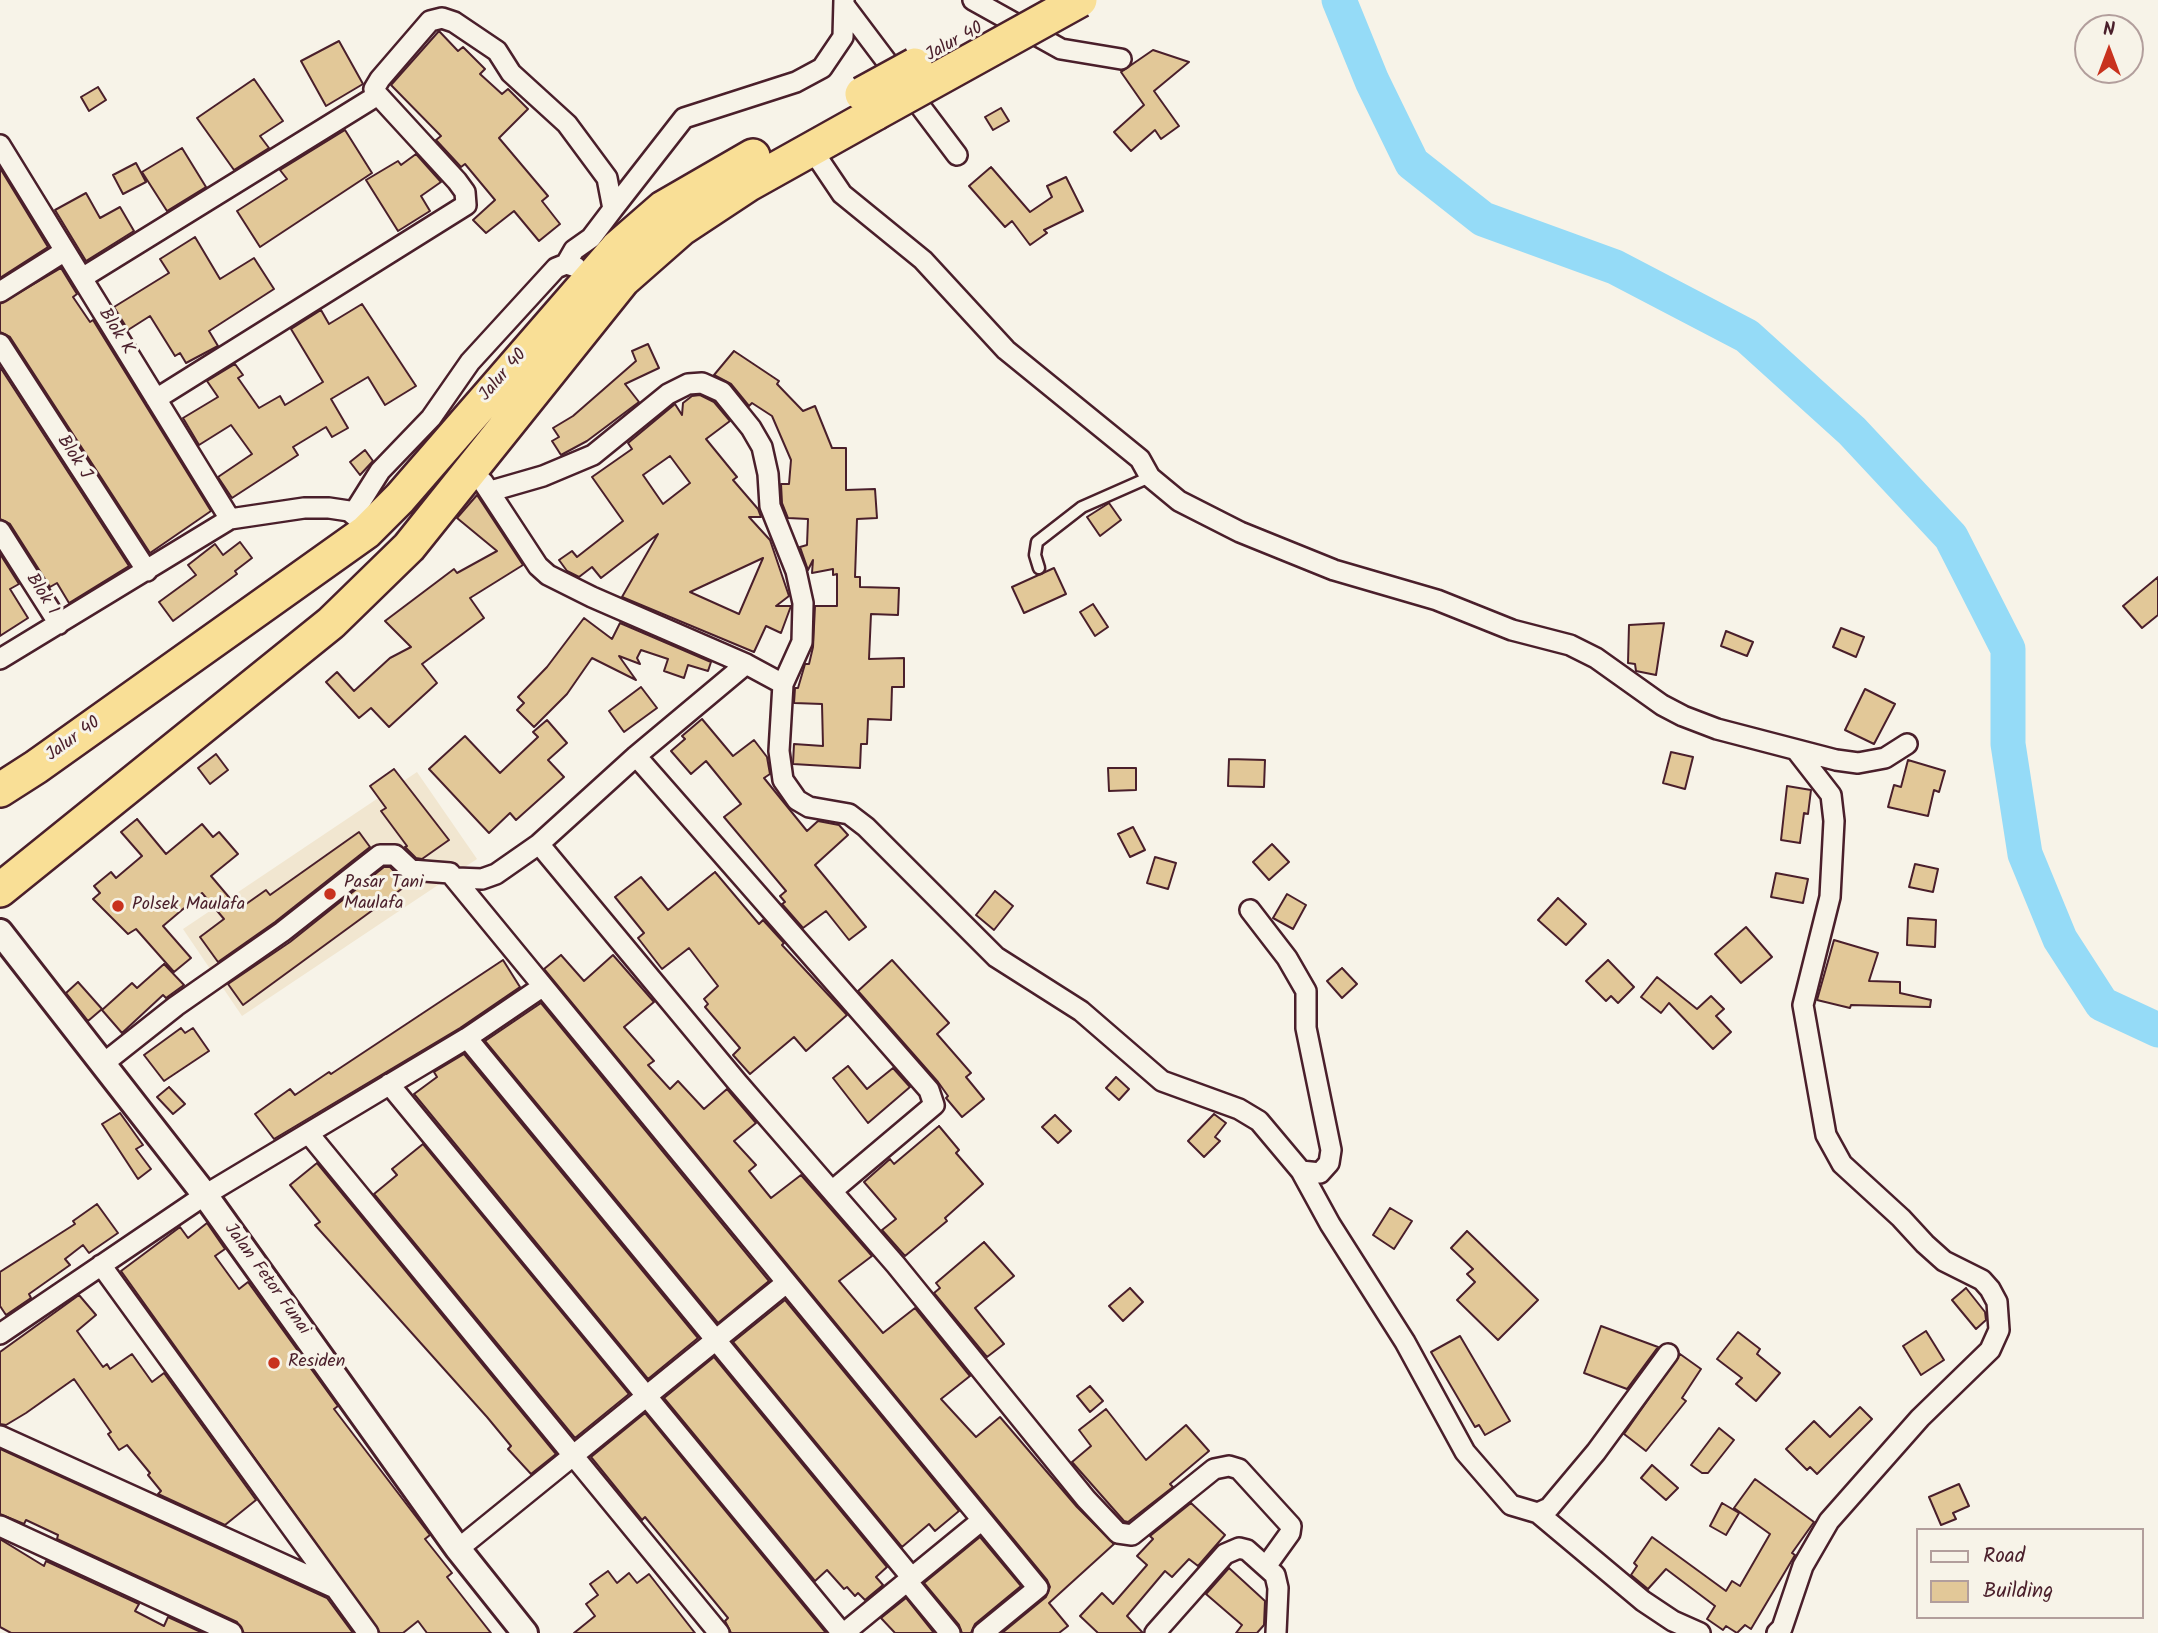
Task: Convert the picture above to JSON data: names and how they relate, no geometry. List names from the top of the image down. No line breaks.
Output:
{"streets":{"highway":["Jalur 40"],"street":["Blok K","Blok J","Blok I","Jalan Fetor Funai"]},"places":["Pasar Tani Maulafa","Polsek Maulafa","Residen"],"legend":["Road","Building"],"north":"top"}
